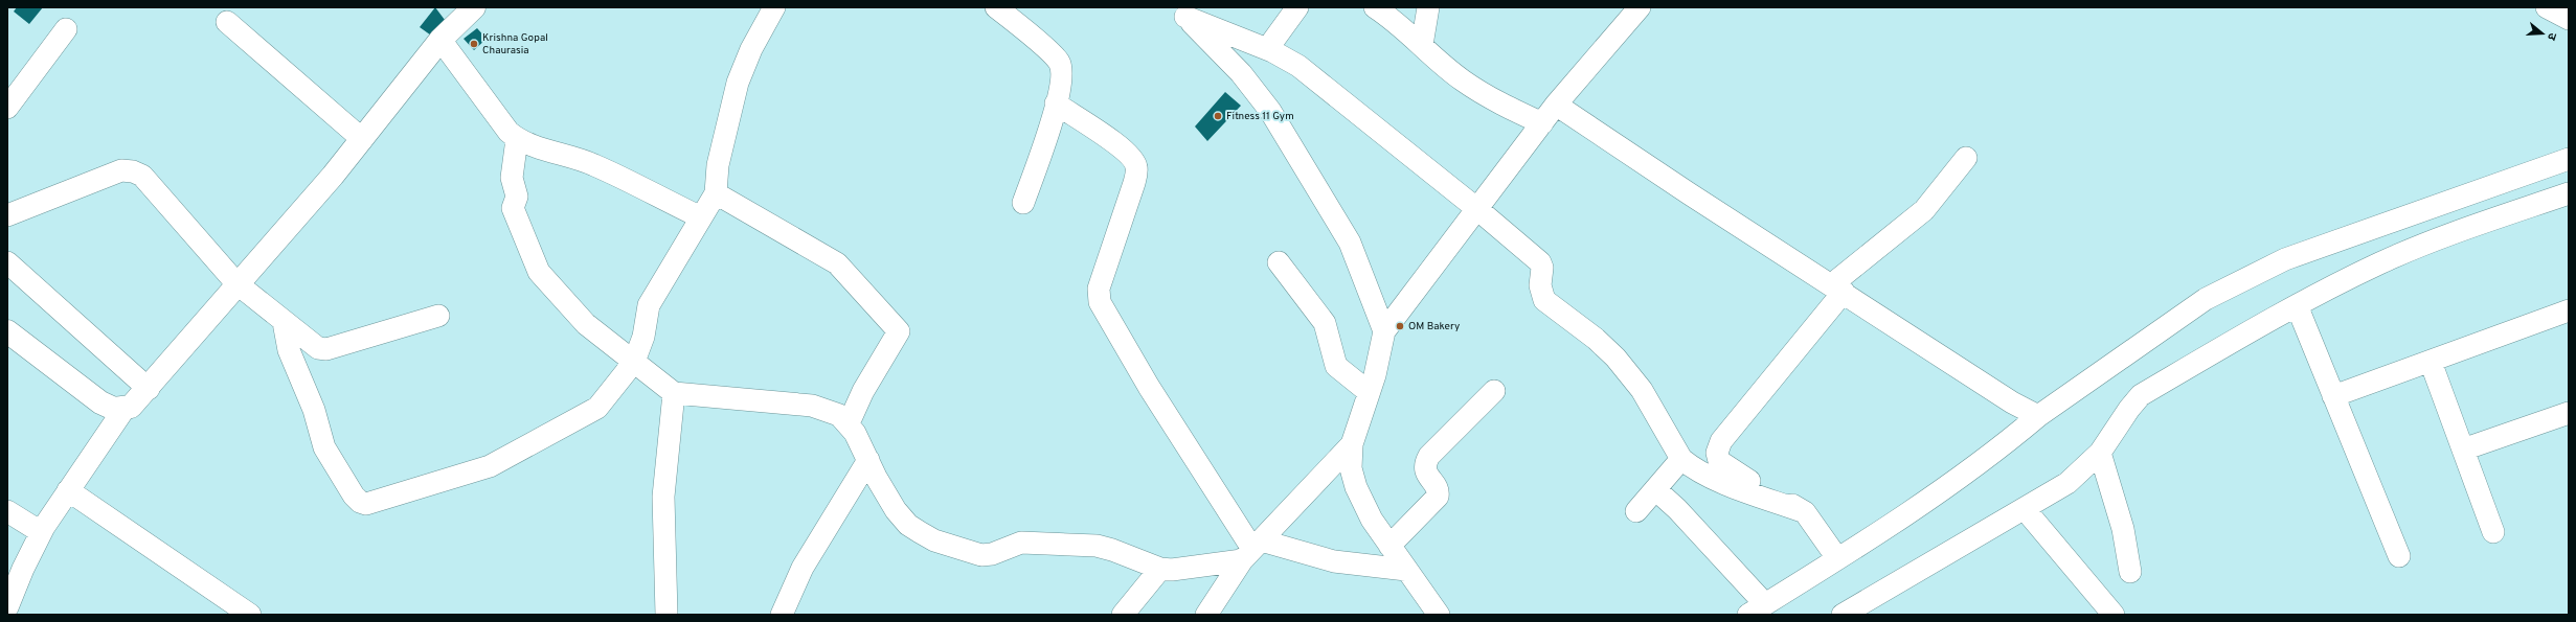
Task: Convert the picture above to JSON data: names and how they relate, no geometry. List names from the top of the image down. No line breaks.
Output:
{"places":["Krishna Gopal Chaurasia","Fitness 11 Gym","OM Bakery"],"north":"right"}
